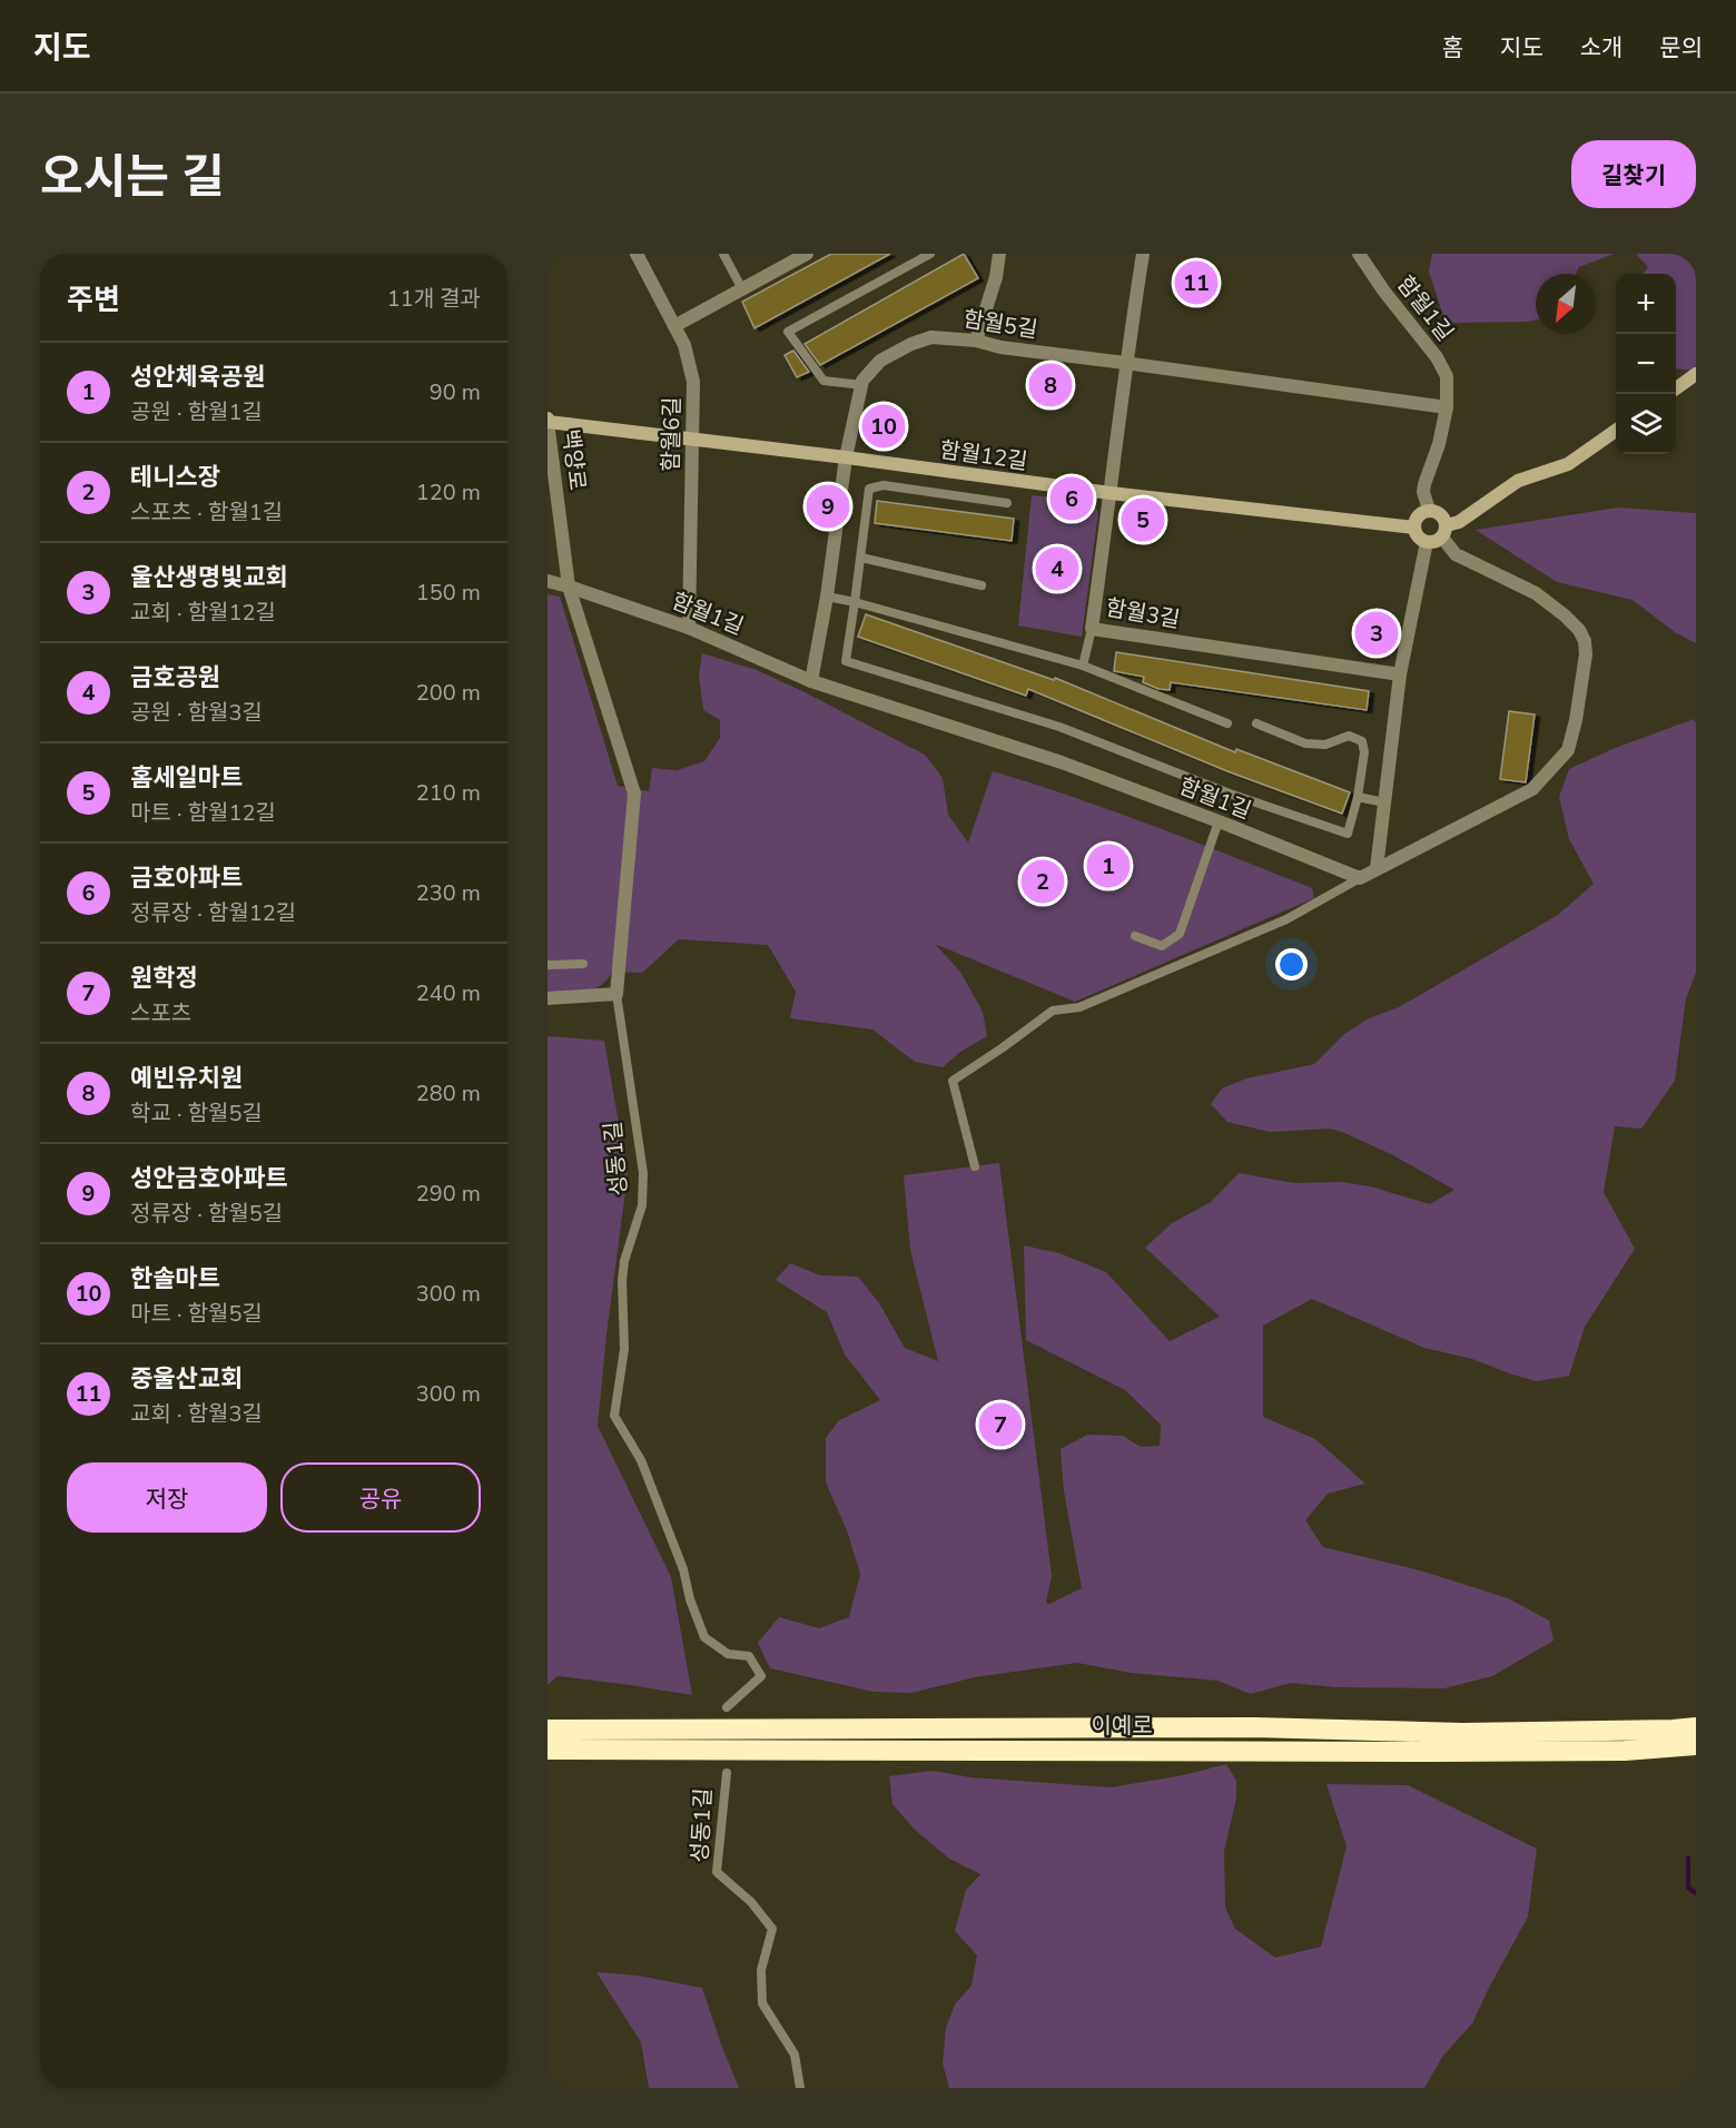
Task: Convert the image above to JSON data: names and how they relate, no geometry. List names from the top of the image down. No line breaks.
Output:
{"streets":{"highway":["이예로"],"street":["함월1길","함월5길","함월6길","함월12길","백양로","함월3길","성동1길"]},"crossings":[["함월1길","함월5길"],["함월1길","함월6길"],["함월1길","함월12길"],["함월1길","백양로"],["함월1길","성동1길"],["함월5길","함월12길"],["함월5길","함월3길"],["함월6길","함월12길"],["함월12길","백양로"],["함월12길","함월3길"],["백양로","성동1길"]],"north":"bottom left","page":{"header":"지도","nav":["홈","지도","소개","문의"],"title":"오시는 길","buttons":["길찾기",["저장","공유"]],"heading":["주변","11개 결과"],"pins":["11","8","10","6","9","5","4","3","1","2","7"],"map_buttons":["+","−"],"list":[{"mark":"1","name":"성안체육공원","note":"공원 · 함월1길","value":"90 m"},{"mark":"2","name":"테니스장","note":"스포츠 · 함월1길","value":"120 m"},{"mark":"3","name":"울산생명빛교회","note":"교회 · 함월12길","value":"150 m"},{"mark":"4","name":"금호공원","note":"공원 · 함월3길","value":"200 m"},{"mark":"5","name":"홈세일마트","note":"마트 · 함월12길","value":"210 m"},{"mark":"6","name":"금호아파트","note":"정류장 · 함월12길","value":"230 m"},{"mark":"7","name":"원학정","note":"스포츠","value":"240 m"},{"mark":"8","name":"예빈유치원","note":"학교 · 함월5길","value":"280 m"},{"mark":"9","name":"성안금호아파트","note":"정류장 · 함월5길","value":"290 m"},{"mark":"10","name":"한솔마트","note":"마트 · 함월5길","value":"300 m"},{"mark":"11","name":"중울산교회","note":"교회 · 함월3길","value":"300 m"}]}}
